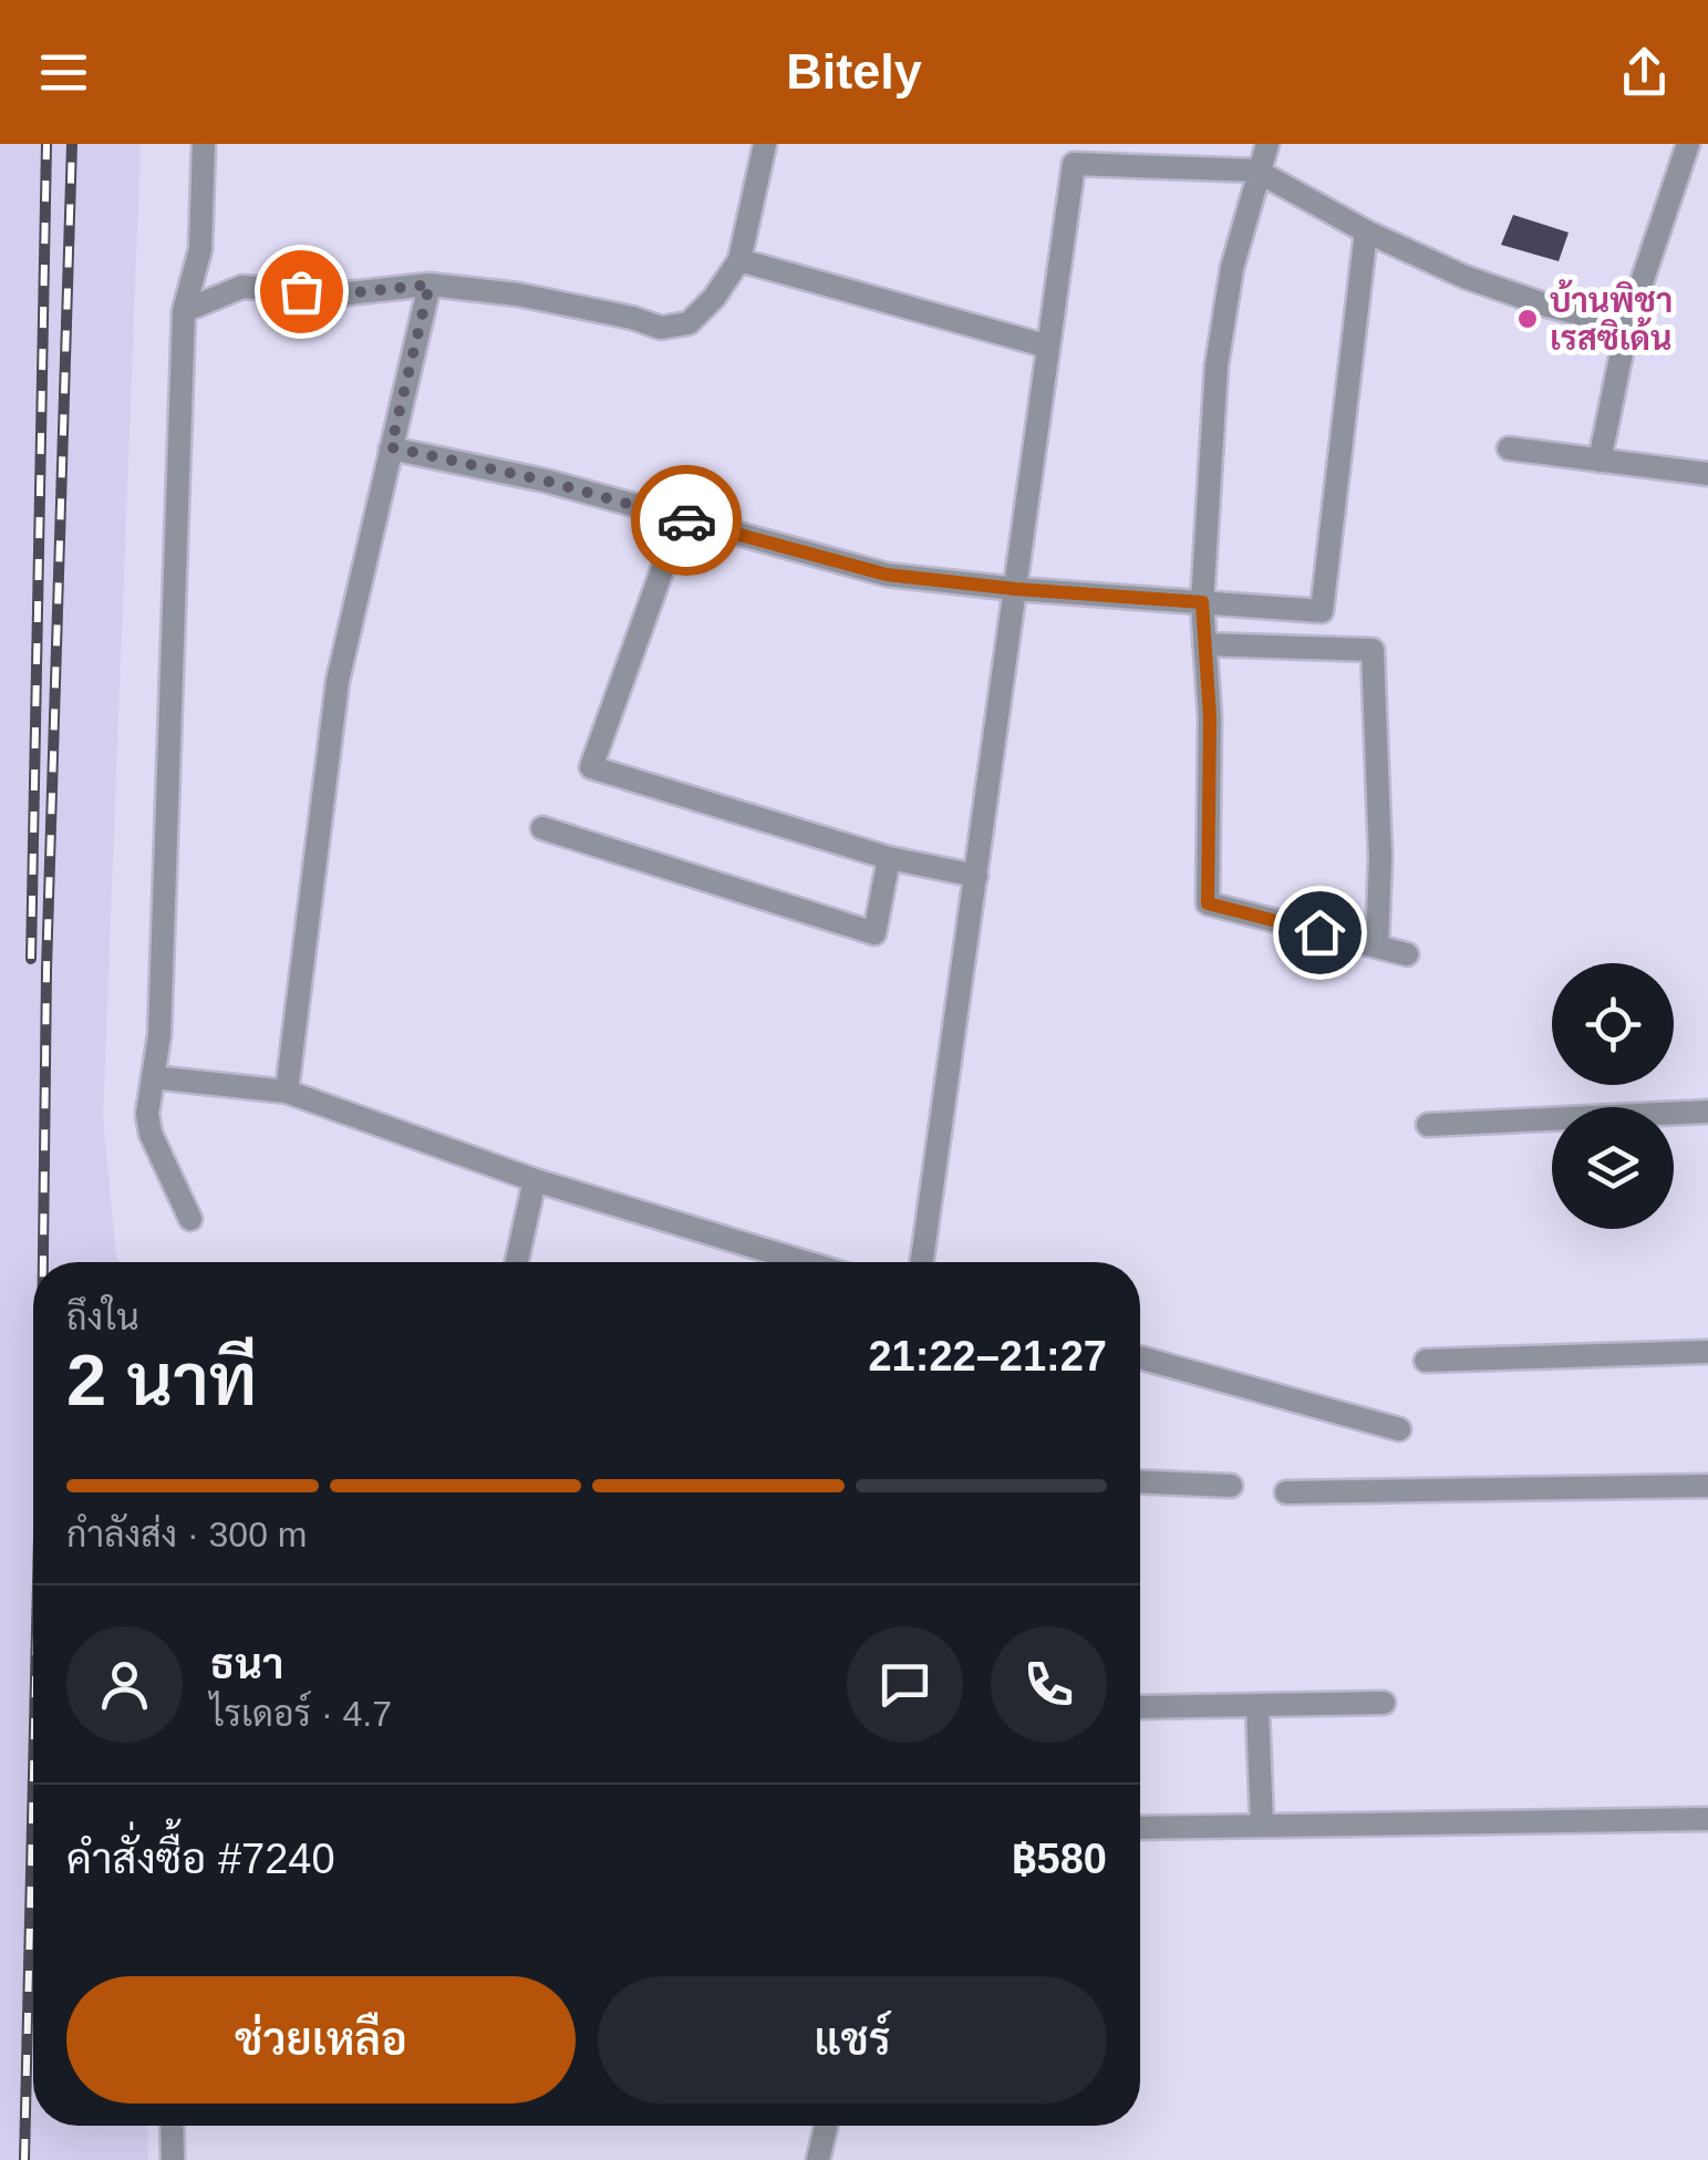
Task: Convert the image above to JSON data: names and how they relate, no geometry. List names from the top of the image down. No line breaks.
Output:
{"places":["บ้านพิชา เรสซิเด้น"],"page":{"header":"Bitely","heading":["2 นาที","ถึงใน","21:22–21:27"],"panel":["ธนา","ไรเดอร์ · 4.7","คำสั่งซื้อ #7240","฿580"],"bar":"กำลังส่ง · 300 m","buttons":["ช่วยเหลือ","แชร์"]}}
